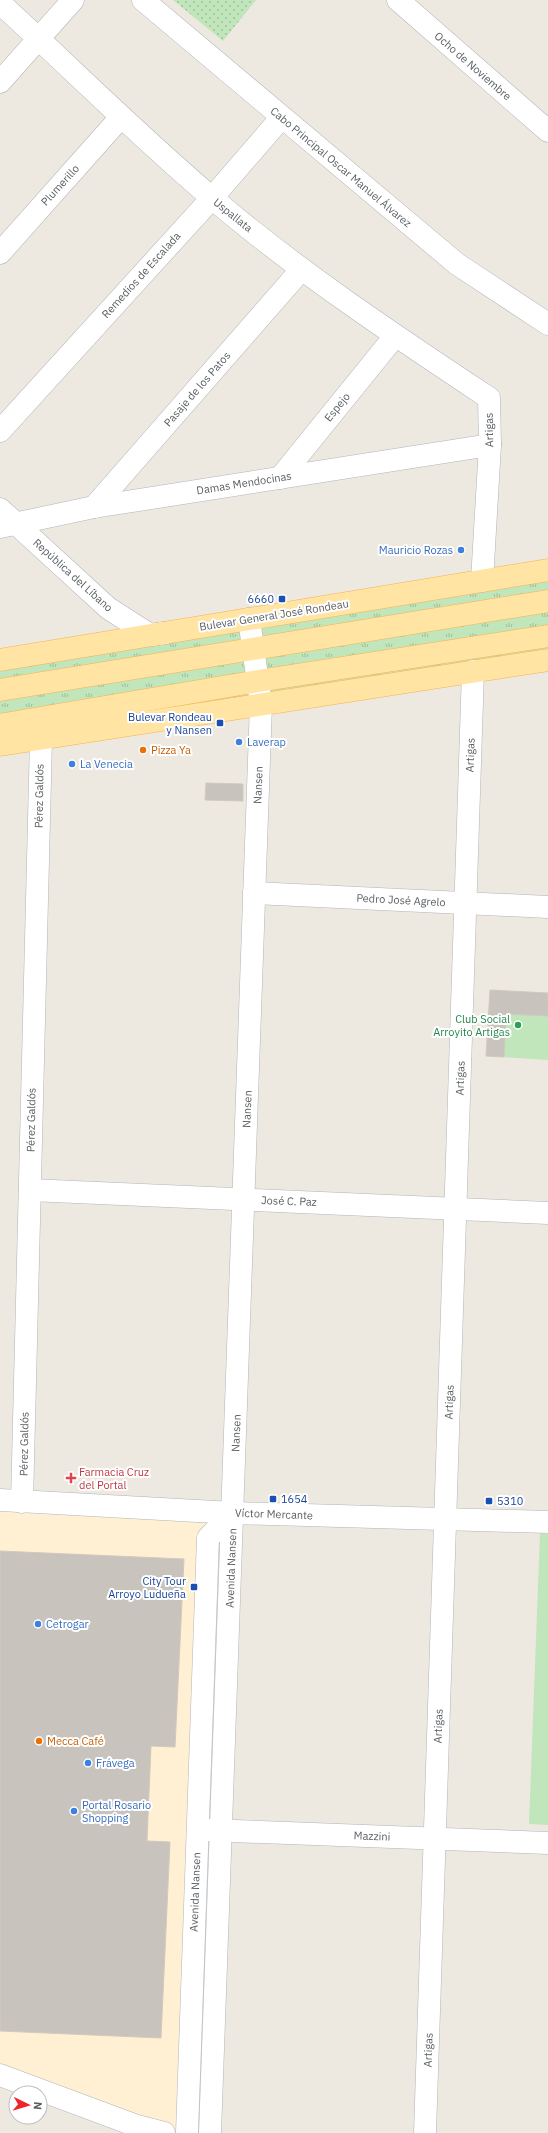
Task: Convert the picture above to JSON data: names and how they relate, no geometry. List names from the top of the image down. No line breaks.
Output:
{"streets":{"main road":["Bulevar General José Rondeau"],"street":["Ocho de Noviembre","Cabo Principal Oscar Manuel Álvarez","Plumerillo","Uspallata","Remedios de Escalada","Pasaje de los Patos","Espejo","Artigas","Damas Mendocinas","República del Líbano","Nansen","Pérez Galdós","Pedro José Agrelo","José C. Paz","Víctor Mercante","Avenida Nansen","Mazzini"]},"crossings":[["Cabo Principal Oscar Manuel Álvarez","Remedios de Escalada"],["Plumerillo","Uspallata"],["Uspallata","Remedios de Escalada"],["Uspallata","Pasaje de los Patos"],["Uspallata","Espejo"],["Uspallata","Artigas"],["Pasaje de los Patos","Damas Mendocinas"],["Espejo","Damas Mendocinas"],["Artigas","Damas Mendocinas"],["Artigas","Bulevar General José Rondeau"],["Artigas","Pedro José Agrelo"],["Artigas","José C. Paz"],["Artigas","Víctor Mercante"],["Artigas","Mazzini"],["Damas Mendocinas","República del Líbano"],["República del Líbano","Bulevar General José Rondeau"],["Nansen","Pedro José Agrelo"],["Nansen","José C. Paz"],["Nansen","Víctor Mercante"],["Nansen","Avenida Nansen"],["Pérez Galdós","José C. Paz"],["Pérez Galdós","Víctor Mercante"],["Víctor Mercante","Avenida Nansen"],["Avenida Nansen","Mazzini"]],"places":{"other":["Mauricio Rozas","Laverap","Pizza Ya","La Venecia","Club Social Arroyito Artigas","Cetrogar","Mecca Café","Frávega","Portal Rosario Shopping"],"transit":["6660","Bulevar Rondeau y Nansen","1654","5310","City Tour Arroyo Ludueña"],"health":["Farmacia Cruz del Portal"]},"north":"right"}
